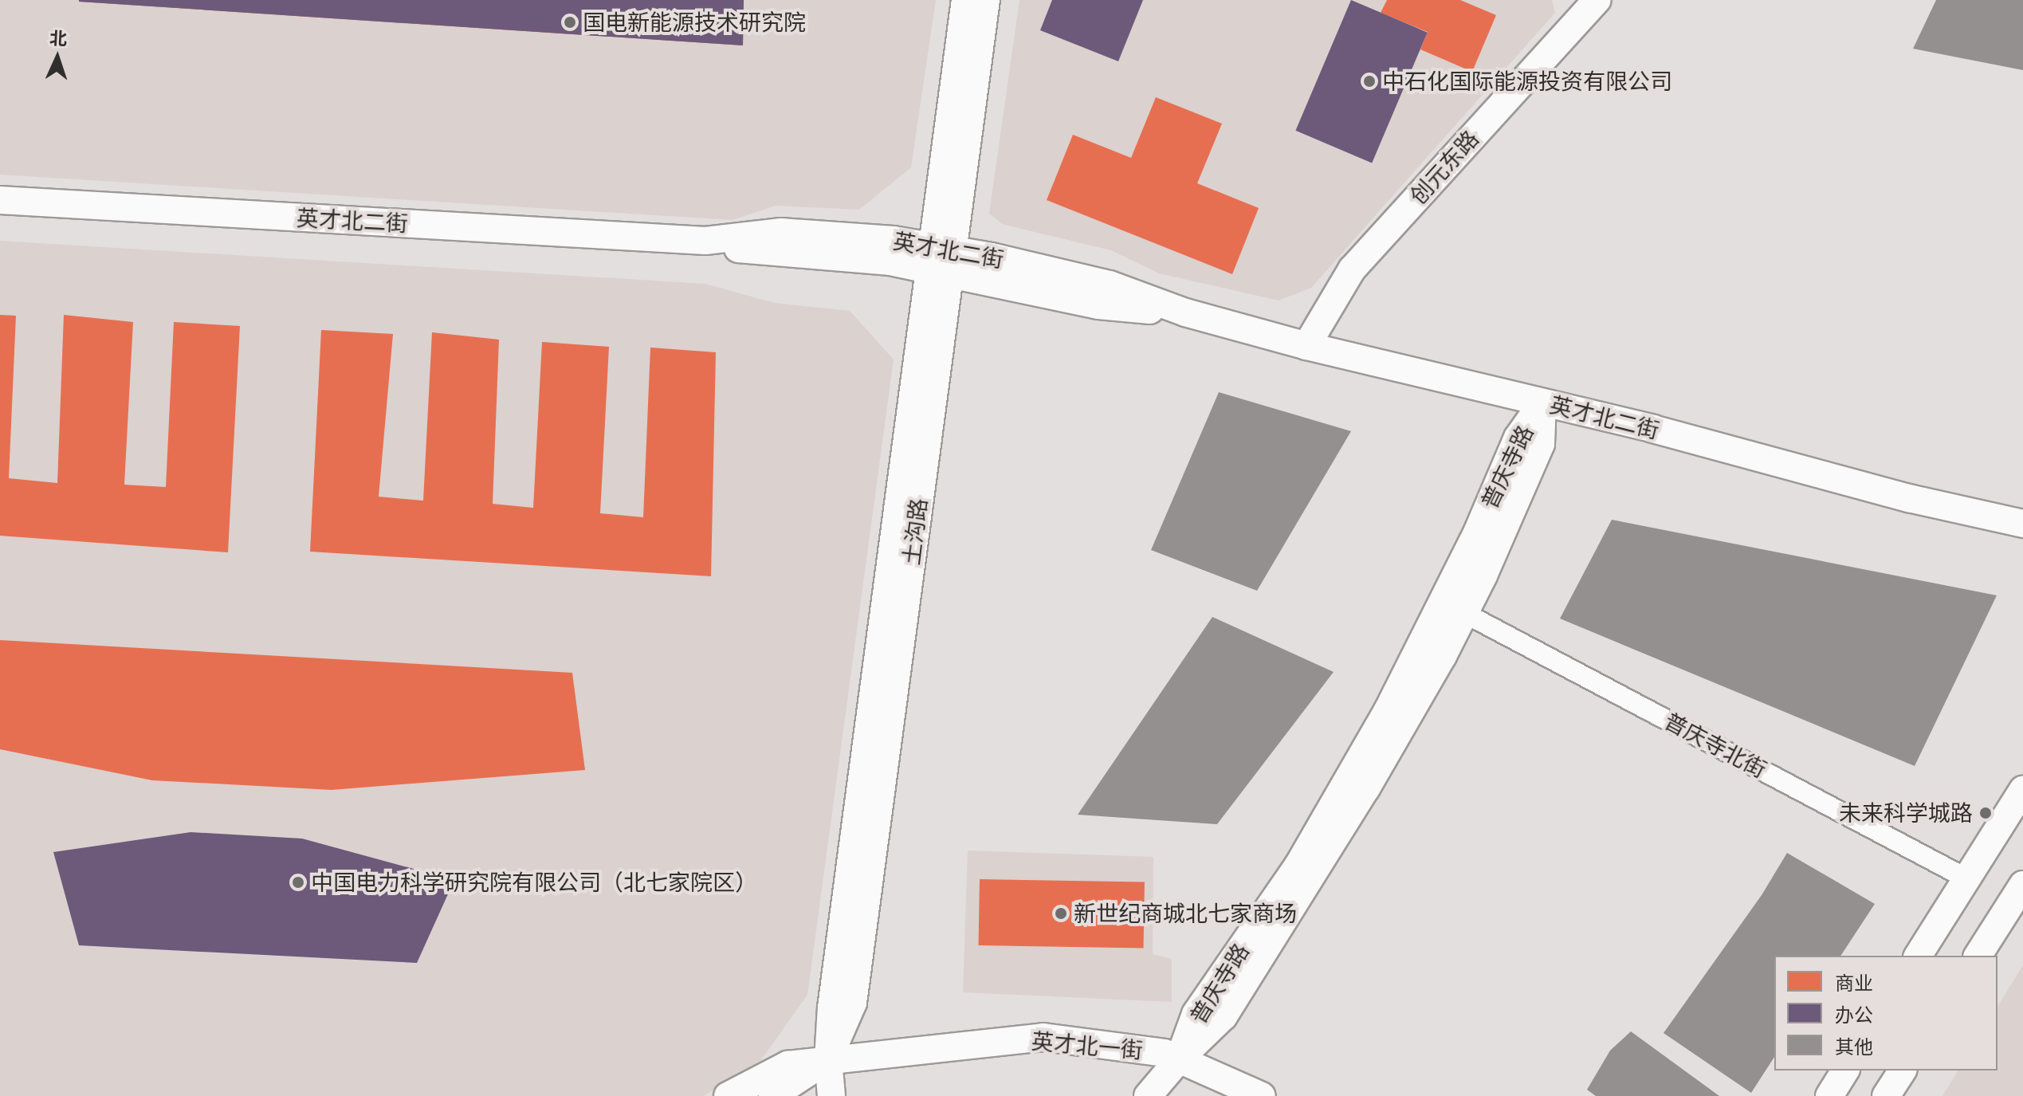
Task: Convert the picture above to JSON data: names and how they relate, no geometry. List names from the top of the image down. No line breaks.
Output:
{"streets":{"street":["创元东路","英才北二街","普庆寺路","土沟路","普庆寺北街","英才北一街"]},"crossings":[["创元东路","英才北二街"],["英才北二街","普庆寺路"],["英才北二街","土沟路"],["普庆寺路","普庆寺北街"],["普庆寺路","英才北一街"],["土沟路","英才北一街"]],"places":["国电新能源技术研究院","中石化国际能源投资有限公司","未来科学城路","中国电力科学研究院有限公司（北七家院区）","新世纪商城北七家商场"],"legend":["商业","办公","其他"],"north":"top"}
